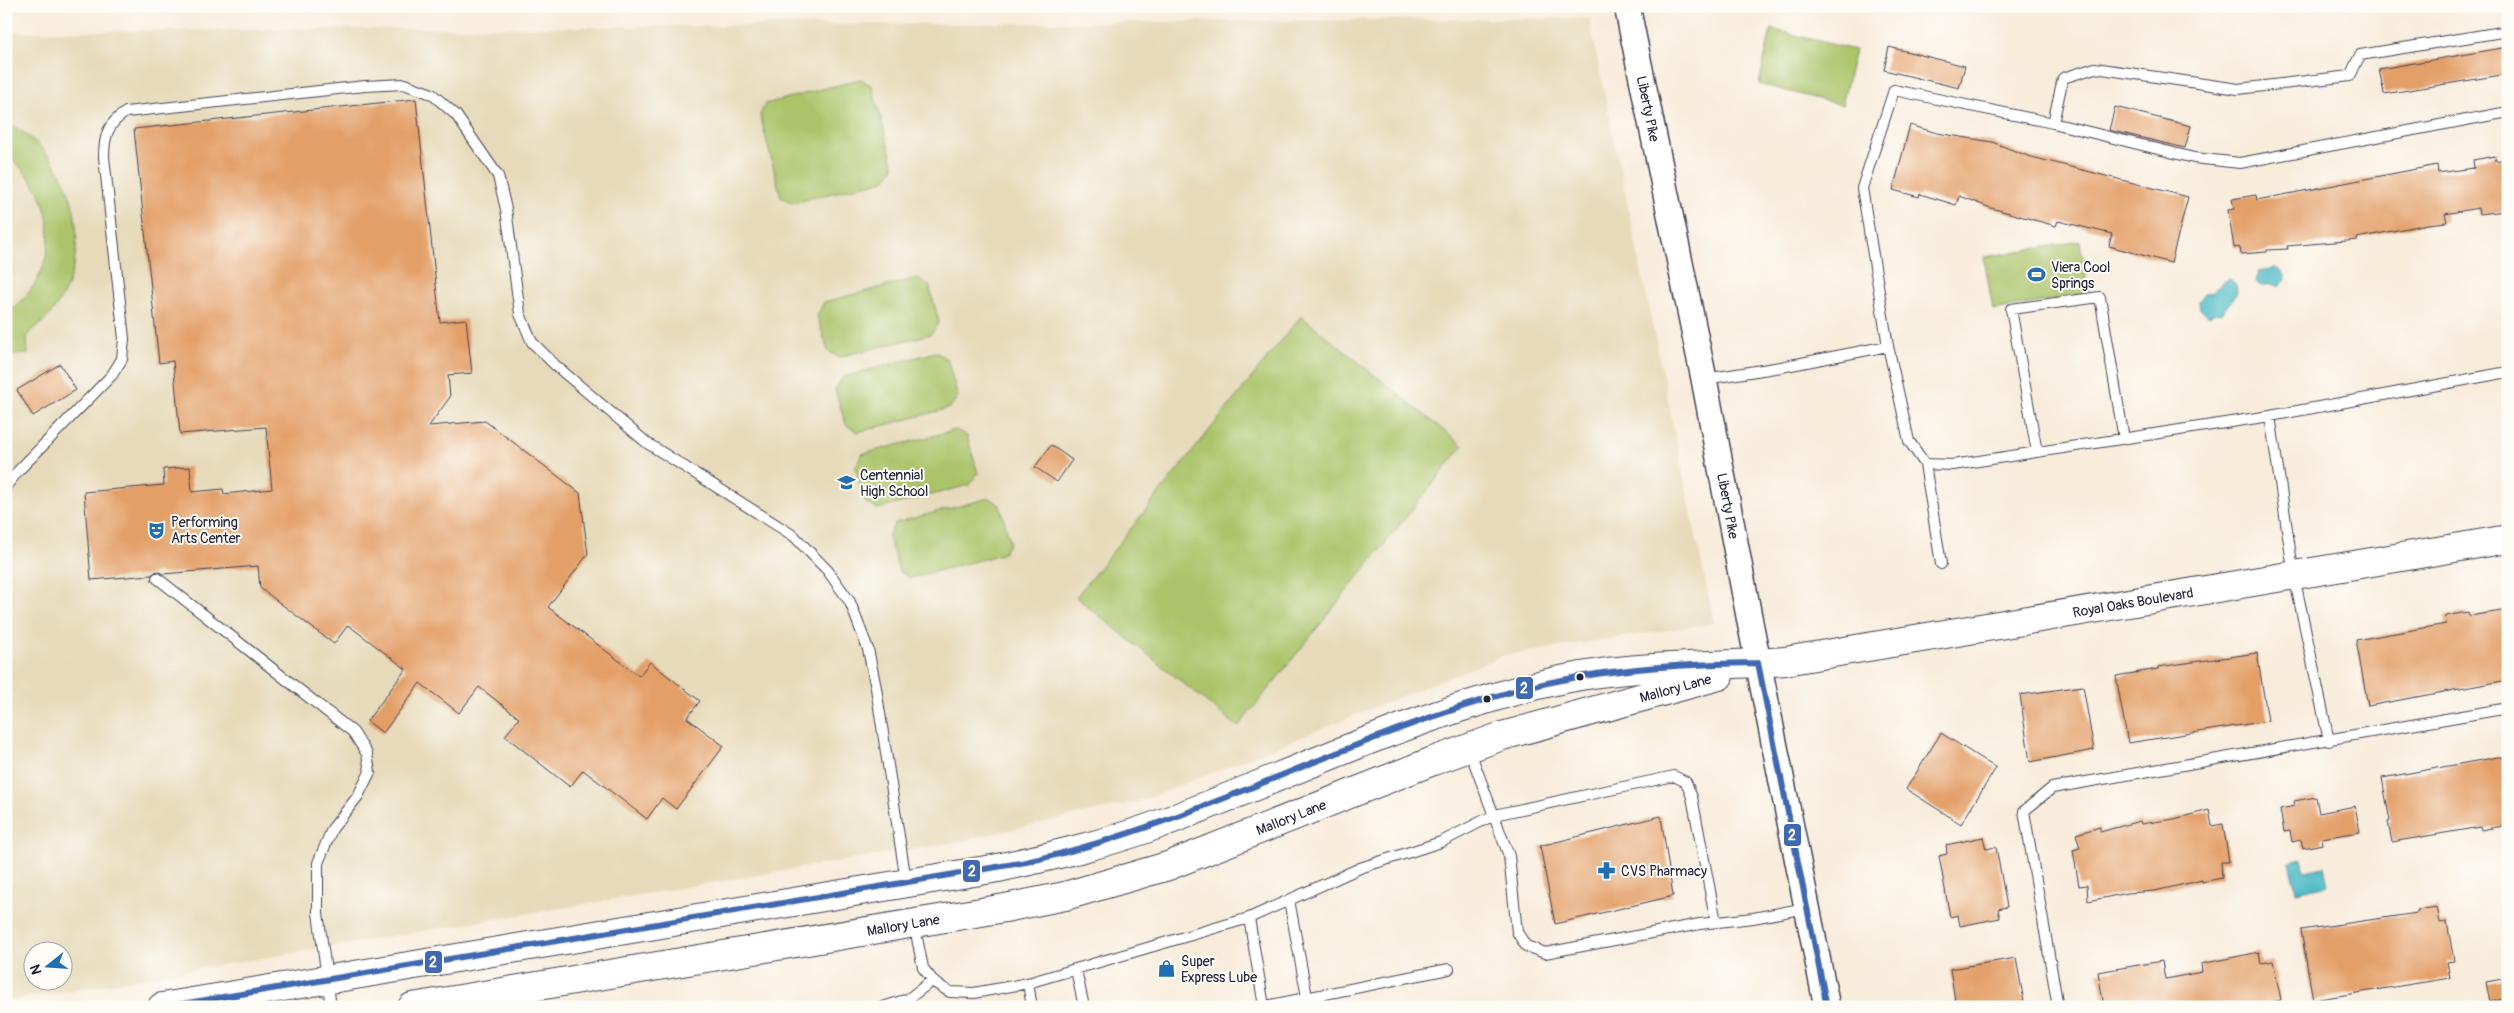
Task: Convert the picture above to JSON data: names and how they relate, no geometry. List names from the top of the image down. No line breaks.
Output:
{"streets":{"main road":["Royal Oaks Boulevard","Mallory Lane"],"street":["Liberty Pike"]},"crossings":[["Liberty Pike","Royal Oaks Boulevard"],["Liberty Pike","Mallory Lane"],["Royal Oaks Boulevard","Mallory Lane"]],"places":{"sports":["Viera Cool Springs"],"school or university":["Centennial High School"],"theatre":["Performing Arts Center"],"pharmacy":["CVS Pharmacy"],"shop":["Super Express Lube"]},"lines":["transit line 2"],"north":"left"}
